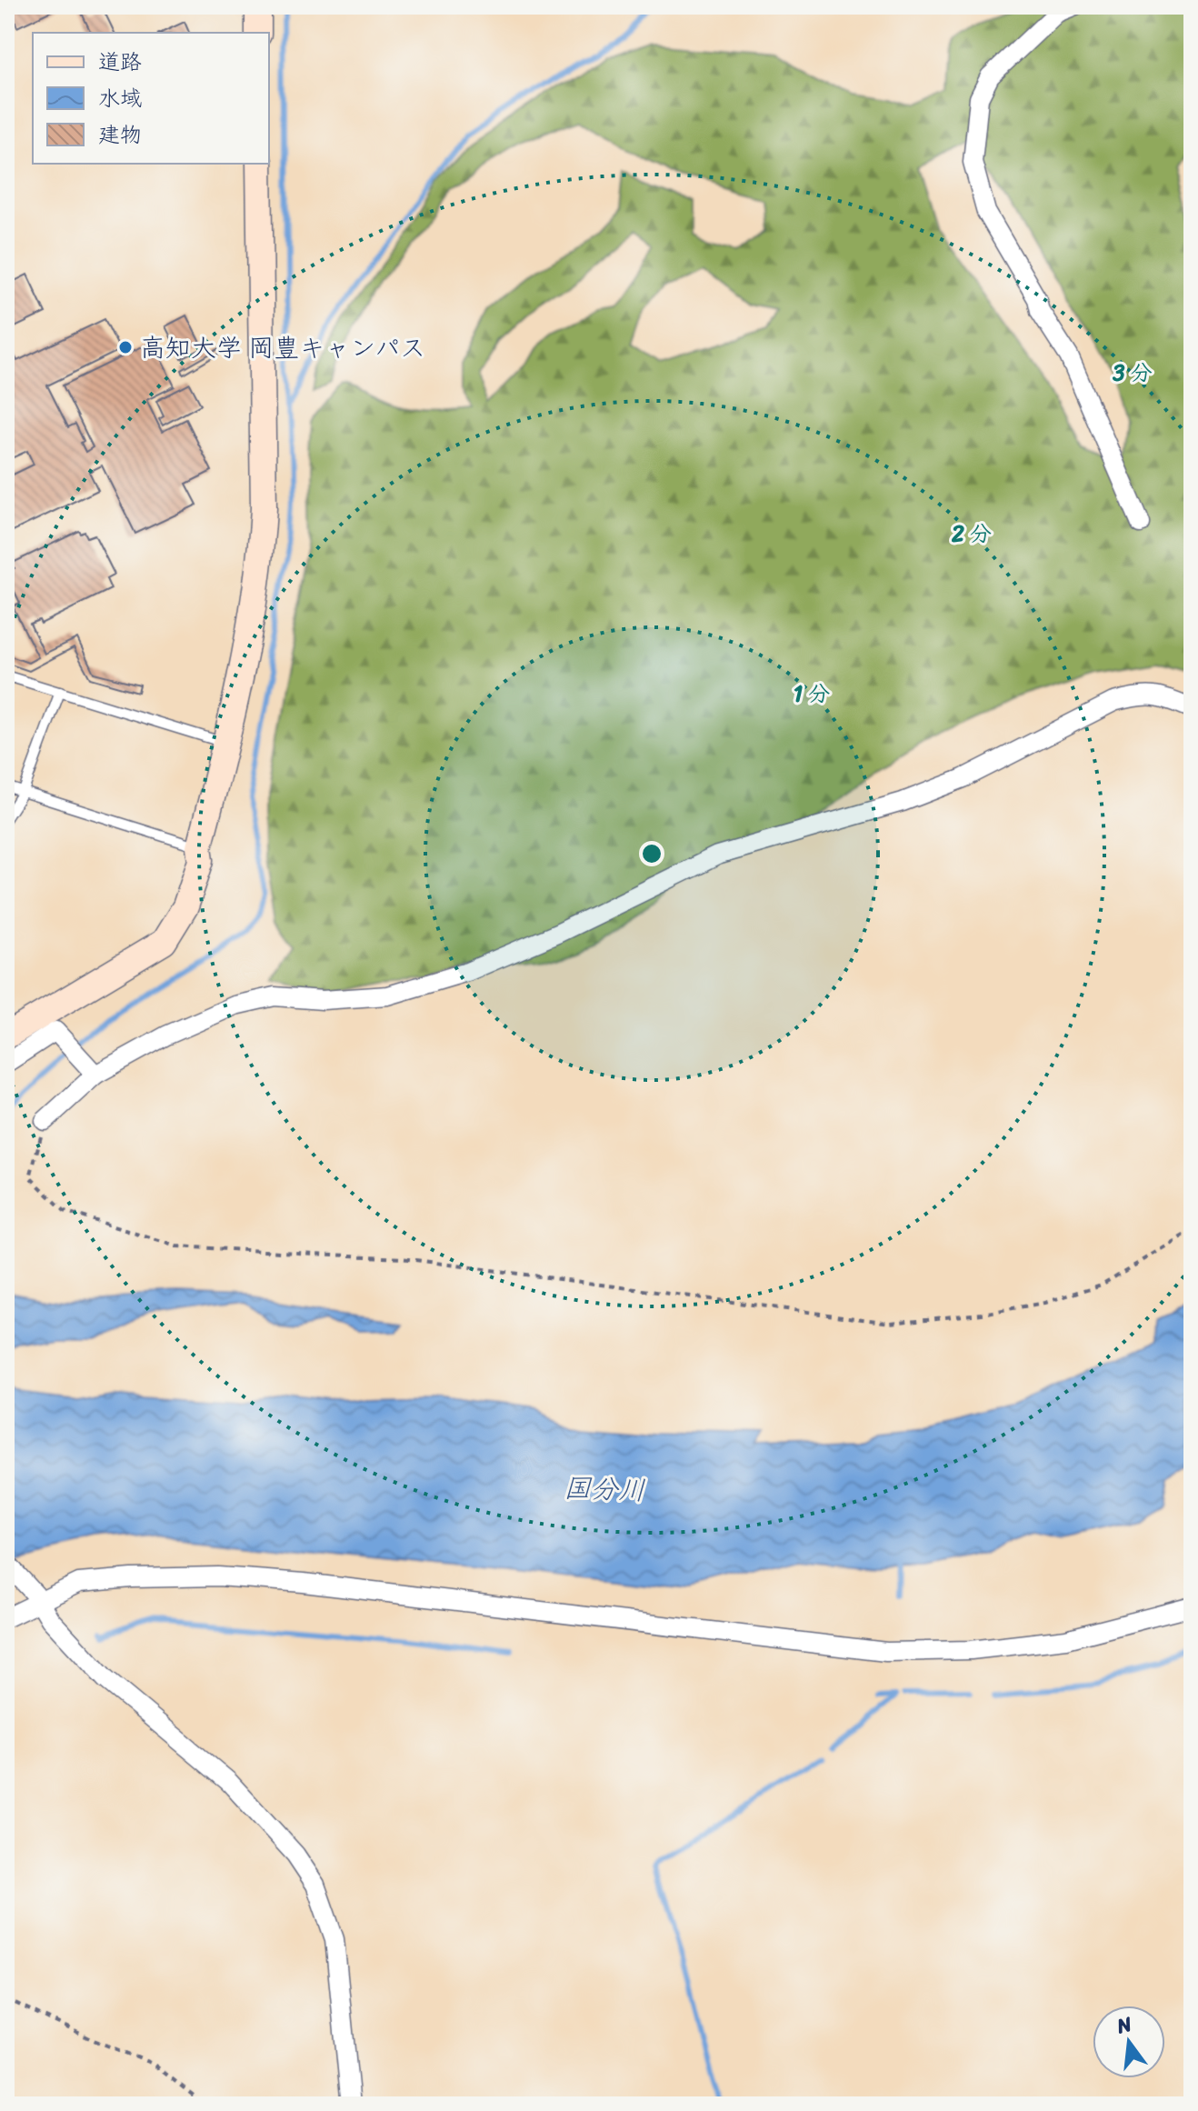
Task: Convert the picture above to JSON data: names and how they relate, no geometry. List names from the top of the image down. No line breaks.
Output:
{"water":["国分川"],"places":["高知大学 岡豊キャンパス"],"legend":["道路","水域","建物"],"north":"top","rings":["3 分","2 分","1 分"]}
